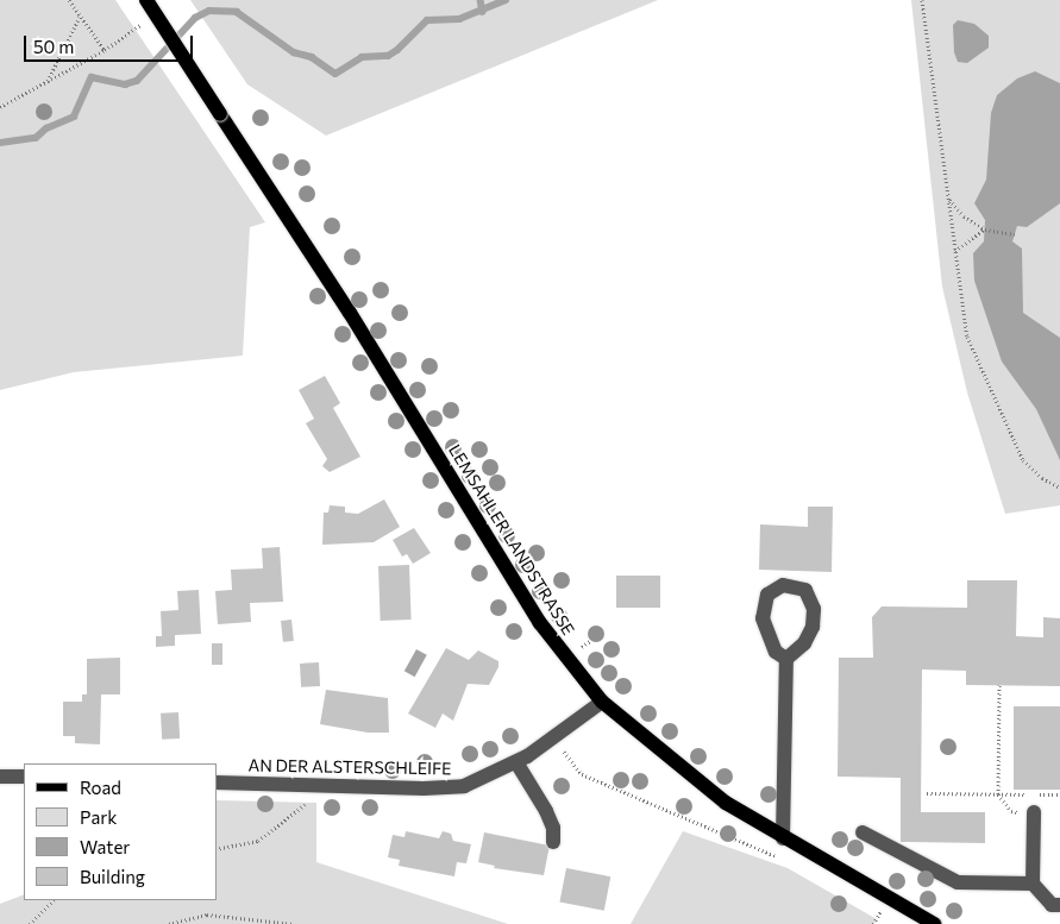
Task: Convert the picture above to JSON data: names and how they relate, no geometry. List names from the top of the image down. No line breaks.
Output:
{"streets":{"main road":["LEMSAHLER LANDSTRASSE"],"street":["AN DER ALSTERSCHLEIFE"]},"crossings":[["LEMSAHLER LANDSTRASSE","AN DER ALSTERSCHLEIFE"]],"legend":["Road","Park","Water","Building"],"scale_bar":"50 m"}
